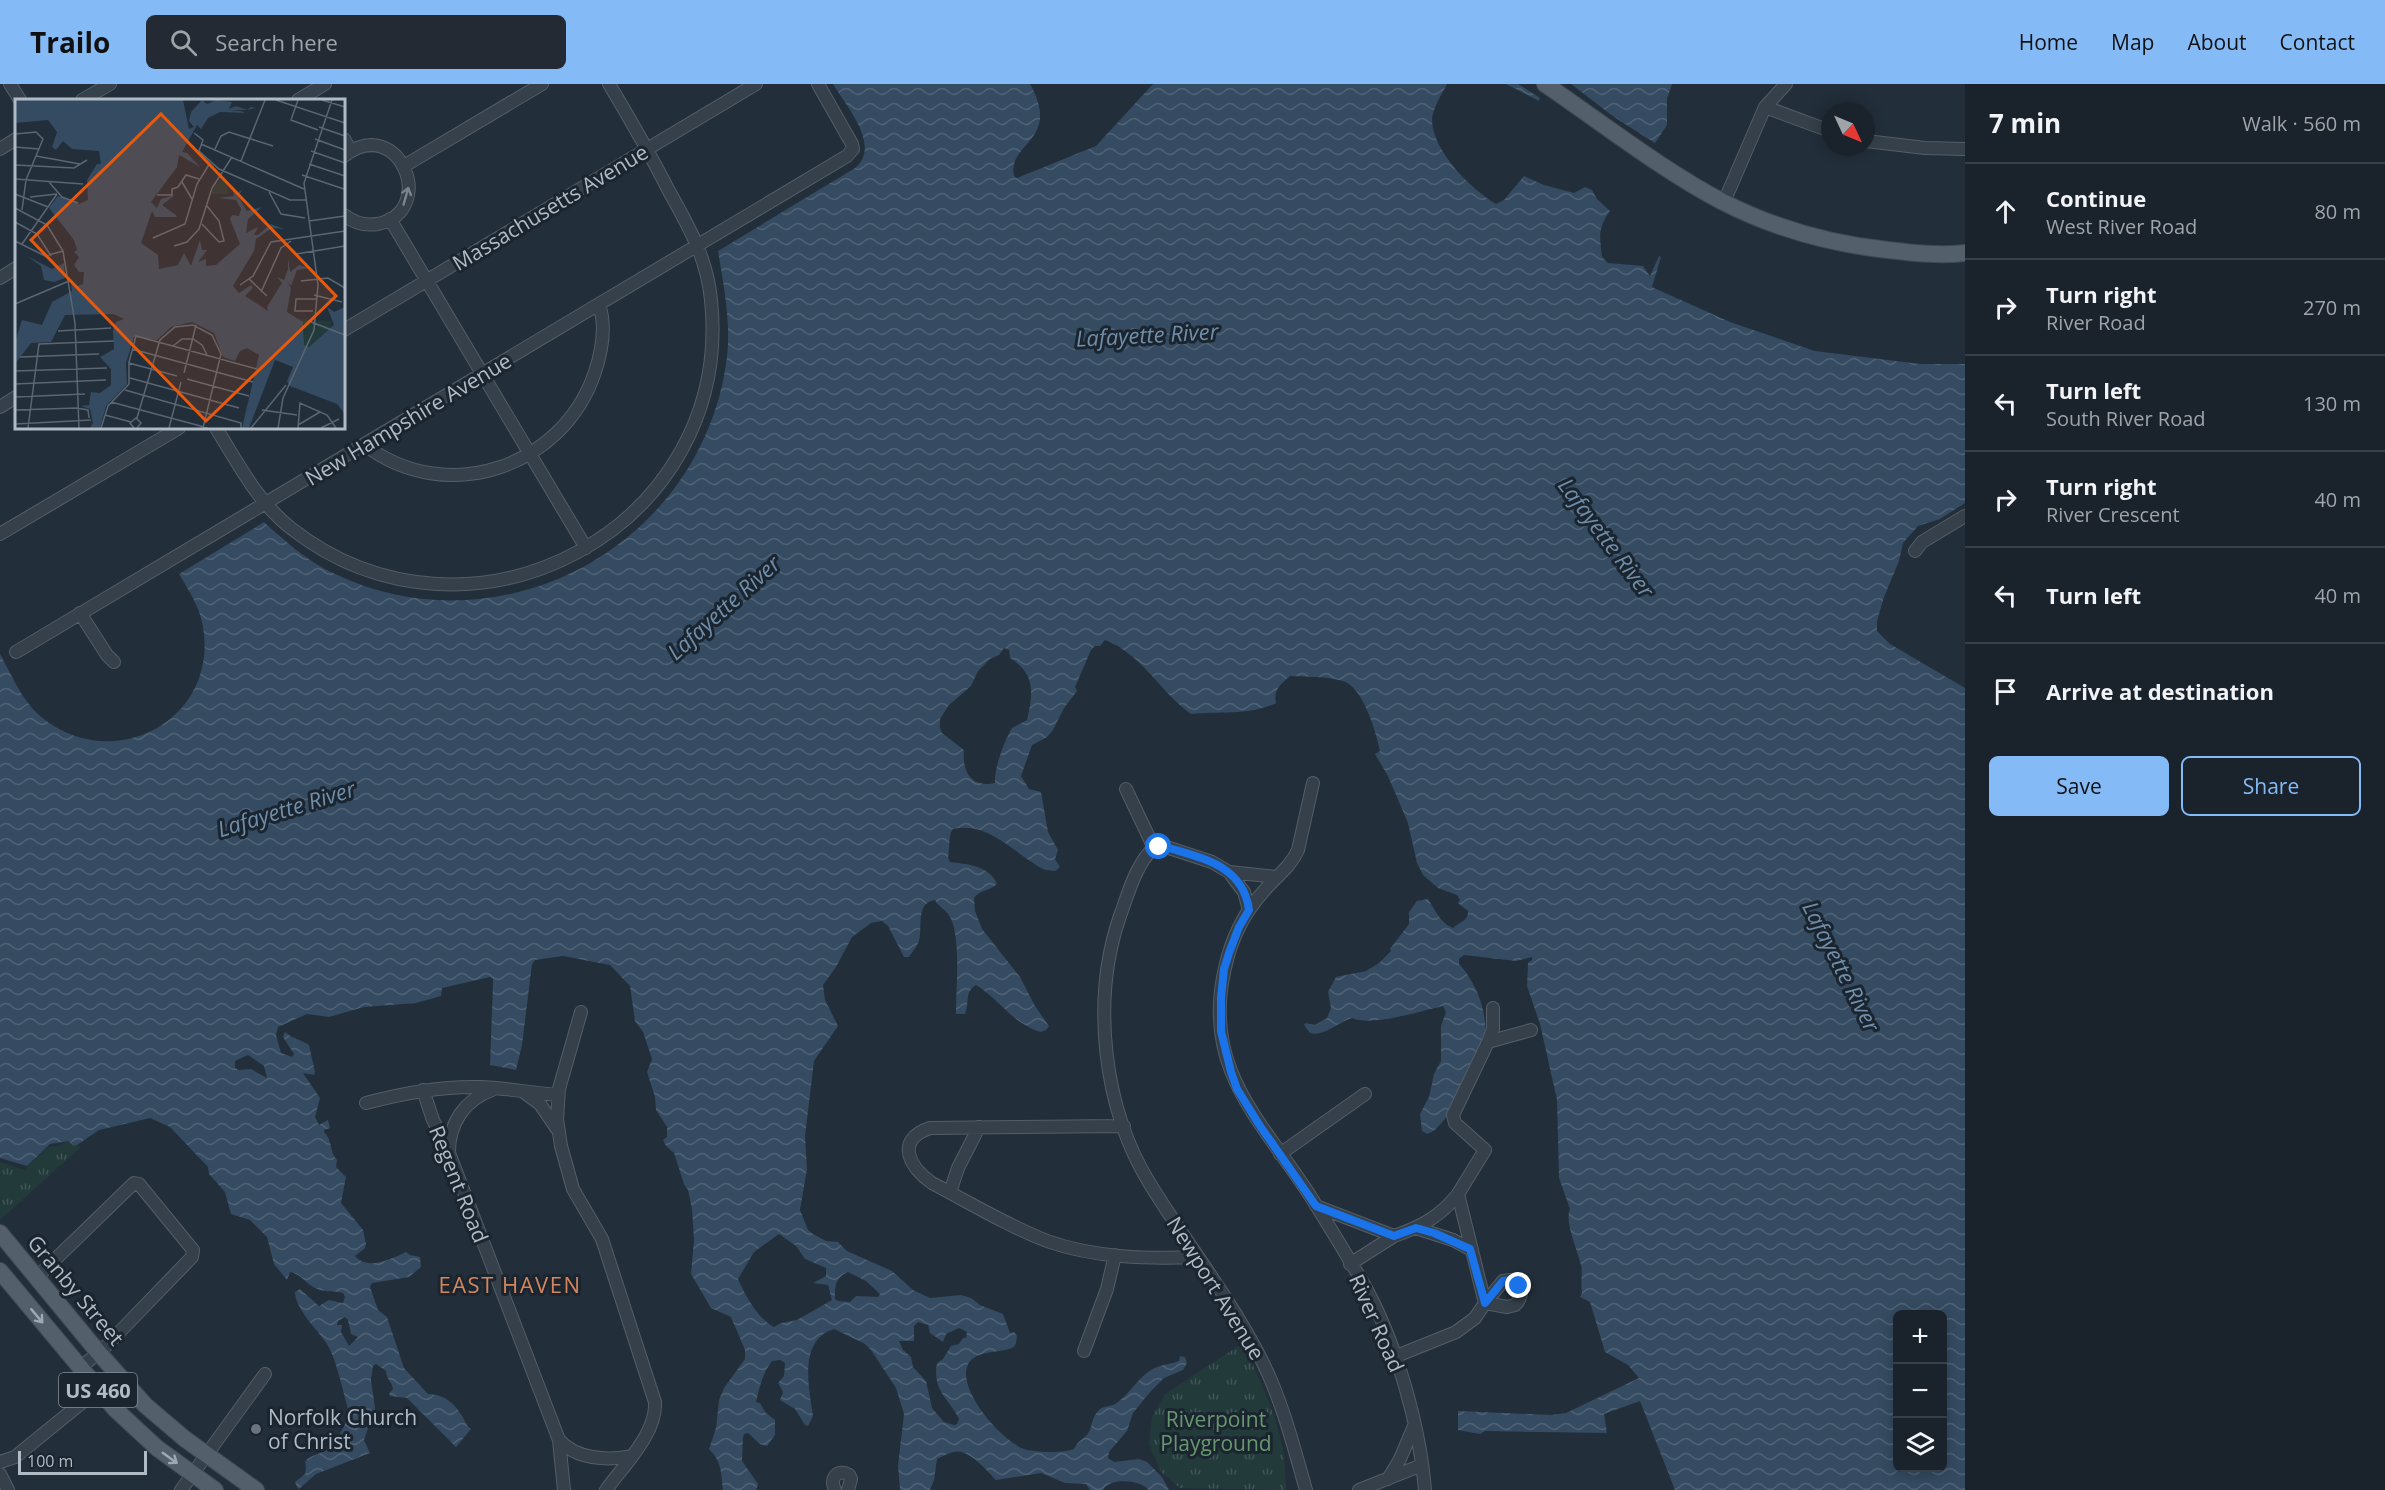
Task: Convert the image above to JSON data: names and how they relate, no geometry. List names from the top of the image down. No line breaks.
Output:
{"streets":{"main road":["Granby Street","US 460"],"street":["Massachusetts Avenue","New Hampshire Avenue","Regent Road","Newport Avenue","River Road"]},"districts":["EAST HAVEN"],"water":["Lafayette River"],"parks":["Riverpoint Playground"],"places":["Norfolk Church of Christ"],"scale_bar":"100 m","north":"bottom right","page":{"header":"Trailo","search":"Search here","nav":["Home","Map","About","Contact"],"heading":["7 min","Walk · 560 m"],"list":[["Continue","West River Road","80 m"],["Turn right","River Road","270 m"],["Turn left","South River Road","130 m"],["Turn right","River Crescent","40 m"],["Turn left","40 m"],"Arrive at destination"],"buttons":["Save","Share"],"map_buttons":["+","−"],"scale":"100 m"}}
